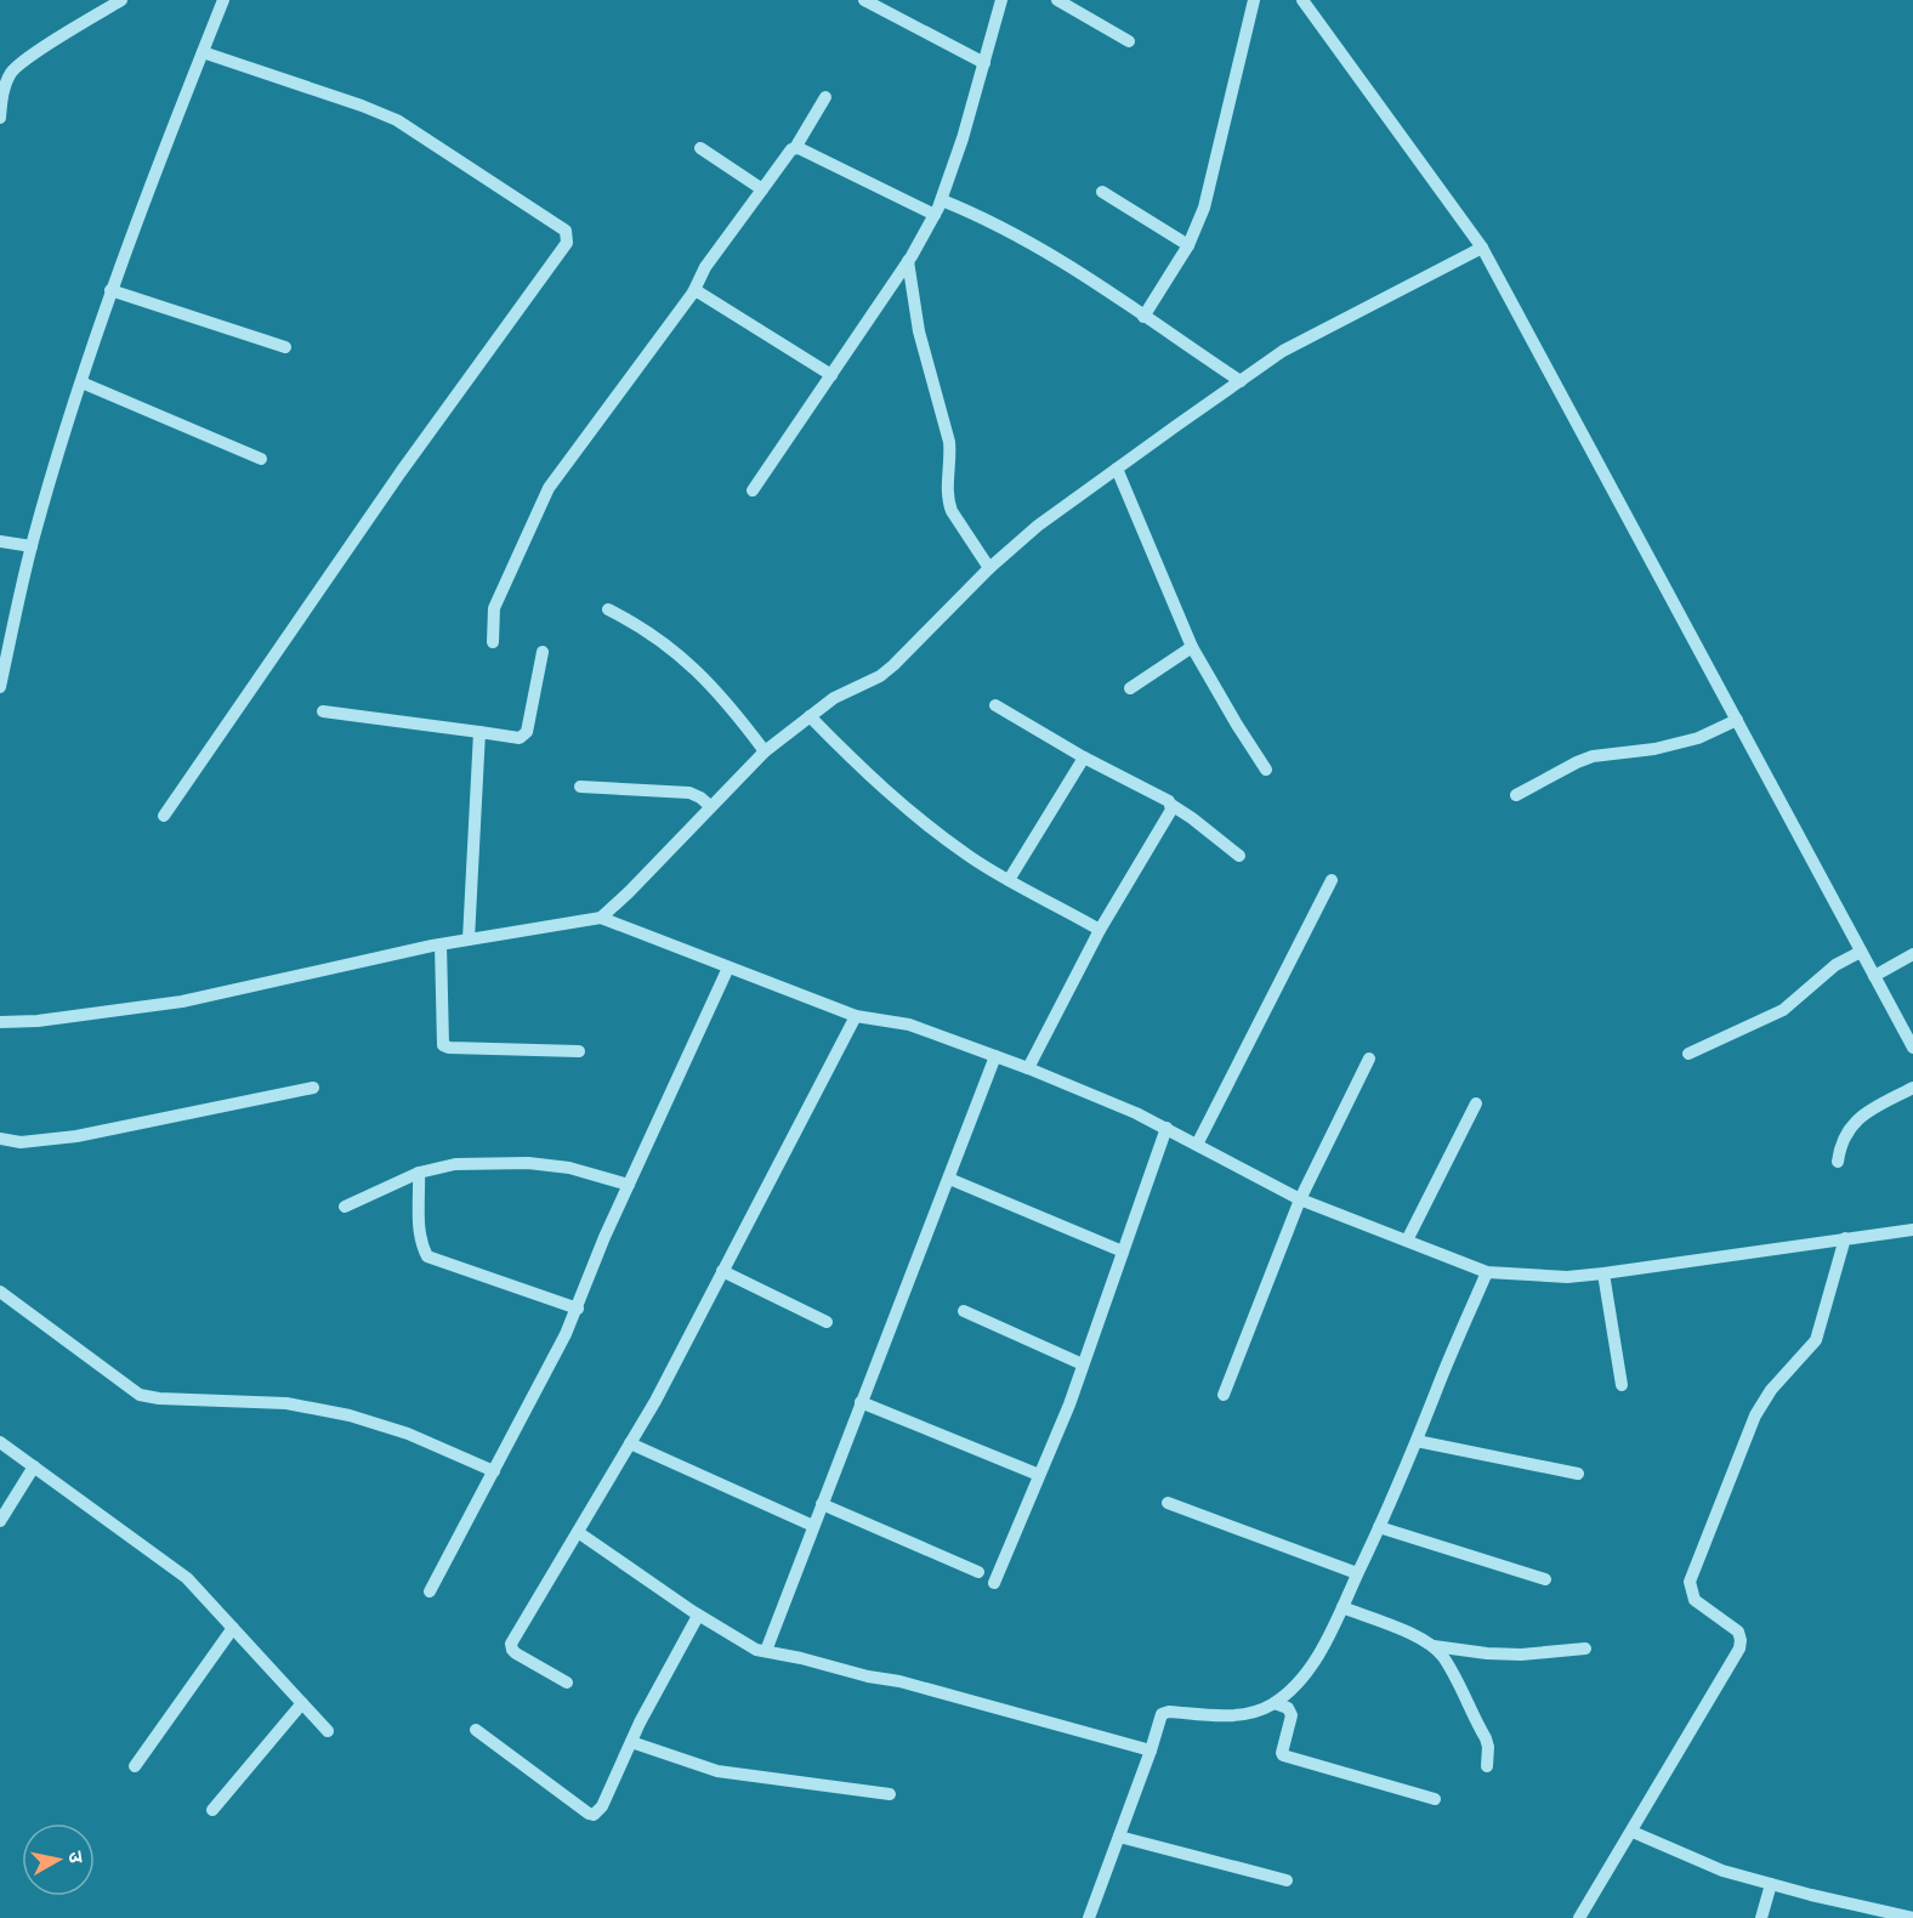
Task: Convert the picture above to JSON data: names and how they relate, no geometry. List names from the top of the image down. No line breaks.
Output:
{"north":"right"}
